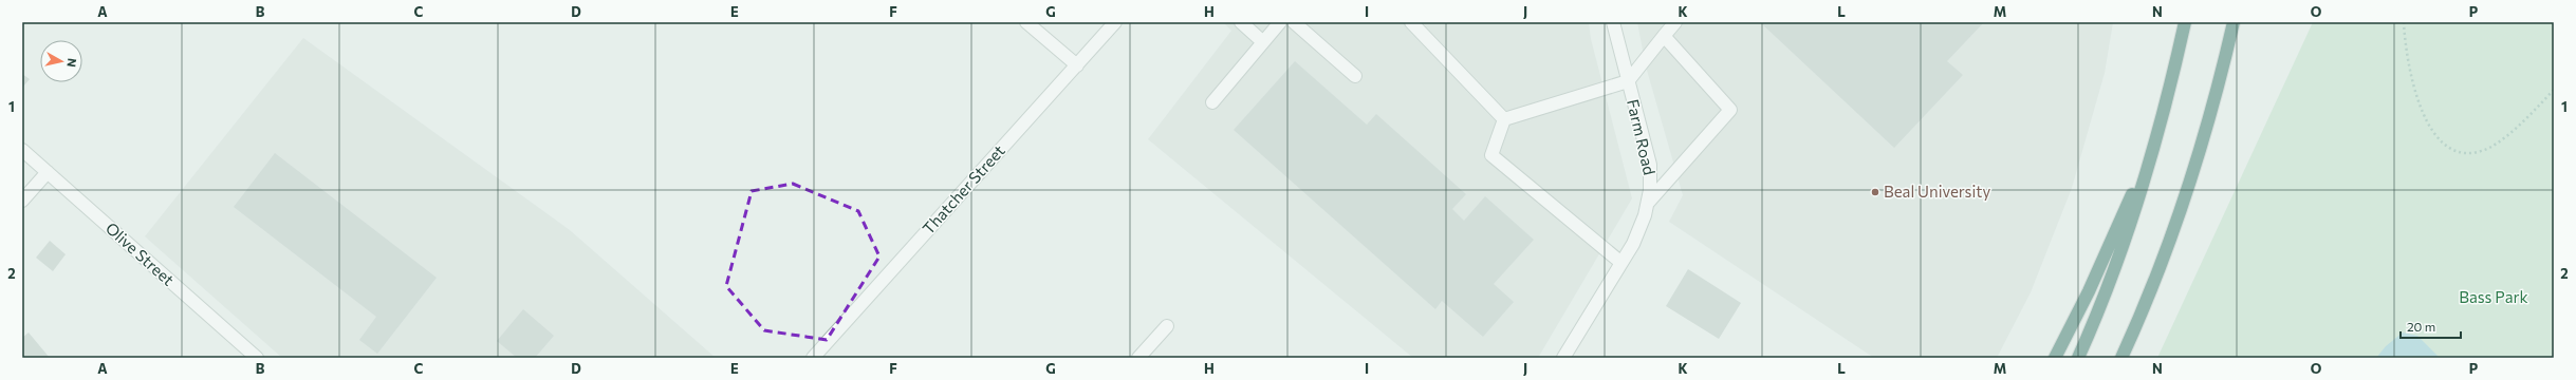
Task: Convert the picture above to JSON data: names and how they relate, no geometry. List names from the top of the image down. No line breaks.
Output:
{"streets":{"street":["Farm Road","Thatcher Street","Olive Street"]},"parks":["Bass Park"],"places":["Beal University"],"scale_bar":"20 m","north":"right","grid":{"columns":["A","B","C","D","E","F","G","H","I","J","K","L","M","N","O","P"],"rows":["1","2"]}}
